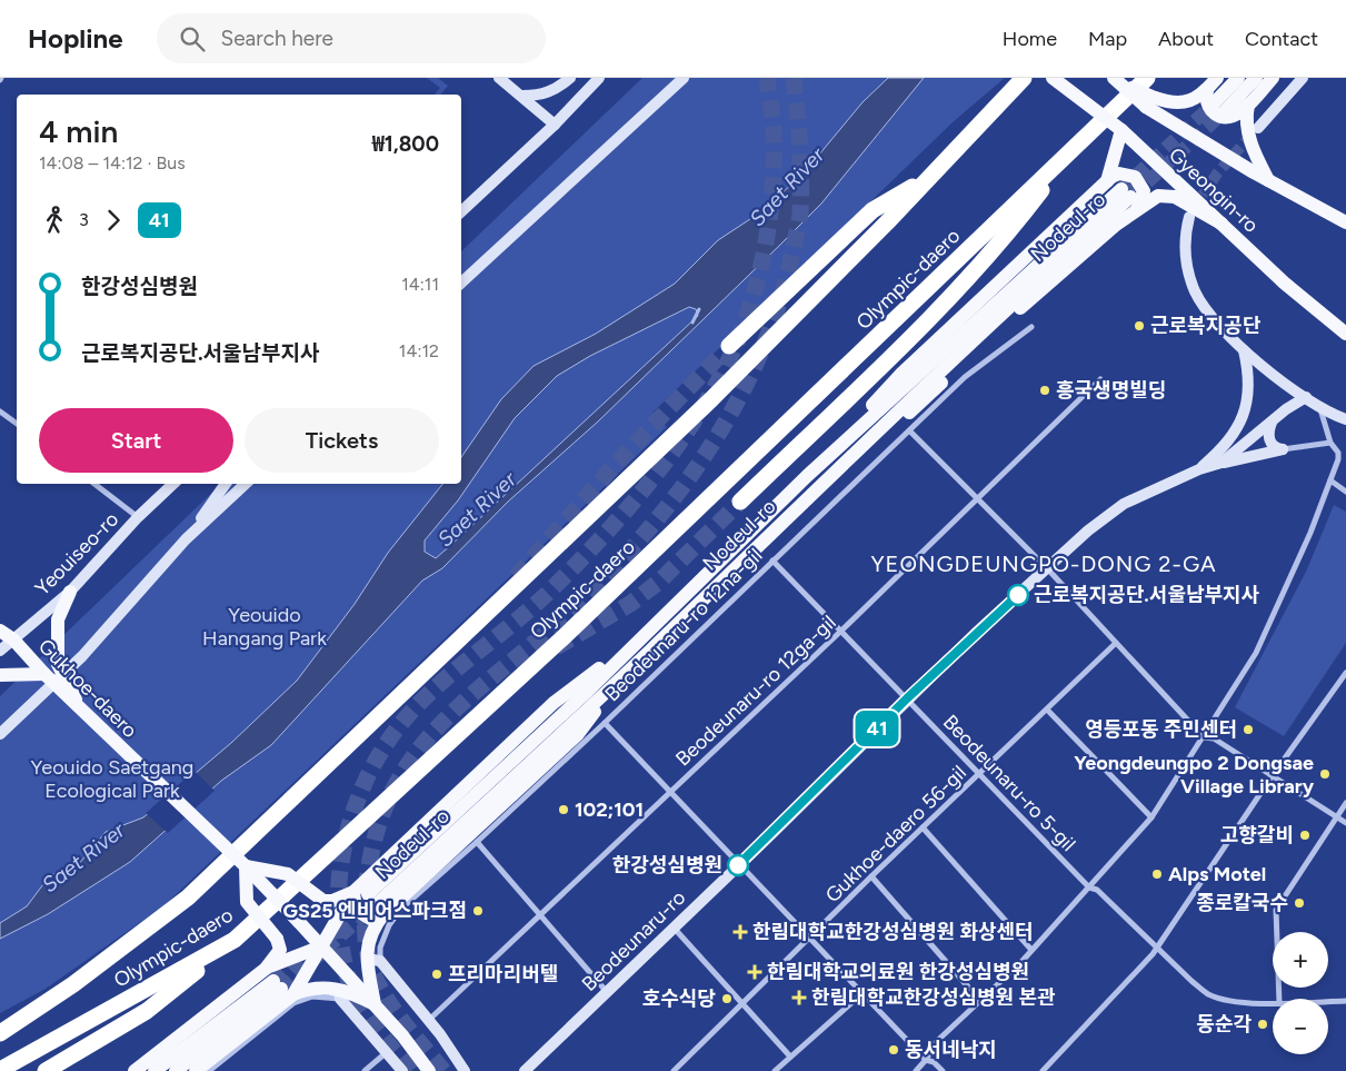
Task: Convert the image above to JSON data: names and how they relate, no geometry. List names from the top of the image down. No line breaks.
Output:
{"streets":{"highway":["Olympic-daero"],"main road":["Gyeongin-ro","Nodeul-ro","Yeouiseo-ro","Gukhoe-daero","Beodeunaru-ro"],"street":["Beodeunaru-ro 12na-gil","Beodeunaru-ro 12ga-gil","Beodeunaru-ro 5-gil","Gukhoe-daero 56-gil"]},"crossings":[["Yeouiseo-ro","Gukhoe-daero"],["Beodeunaru-ro 12na-gil","Beodeunaru-ro 5-gil"],["Beodeunaru-ro 12ga-gil","Beodeunaru-ro 5-gil"],["Beodeunaru-ro 5-gil","Gukhoe-daero 56-gil"],["Beodeunaru-ro 5-gil","Beodeunaru-ro"]],"districts":["YEONGDEUNGPO-DONG 2-GA"],"water":["Saet River"],"parks":["Yeouido Hangang Park","Yeouido Saetgang Ecological Park"],"places":{"other":["근로복지공단","흥국생명빌딩","근로복지공단.서울남부지사","영등포동 주민센터","Yeongdeungpo 2 Dongsae Village Library","102;101","고향갈비","한강성심병원","Alps Motel","종로칼국수","GS25 엔비어스파크점","프리마리버텔","호수식당","동순각","동서네낙지"],"health":["한림대학교한강성심병원 화상센터","한림대학교의료원 한강성심병원","한림대학교한강성심병원 본관"]},"lines":["bus line 41"],"page":{"header":"Hopline","search":"Search here","nav":["Home","Map","About","Contact"],"on_map":"41","heading":["4 min","14:08 – 14:12 · Bus","₩1,800"],"legs":["3","41"],"list":[{"name":"한강성심병원","value":"14:11"},{"name":"근로복지공단.서울남부지사","value":"14:12"}],"buttons":["Start","Tickets"],"map_buttons":["+","−"]}}
